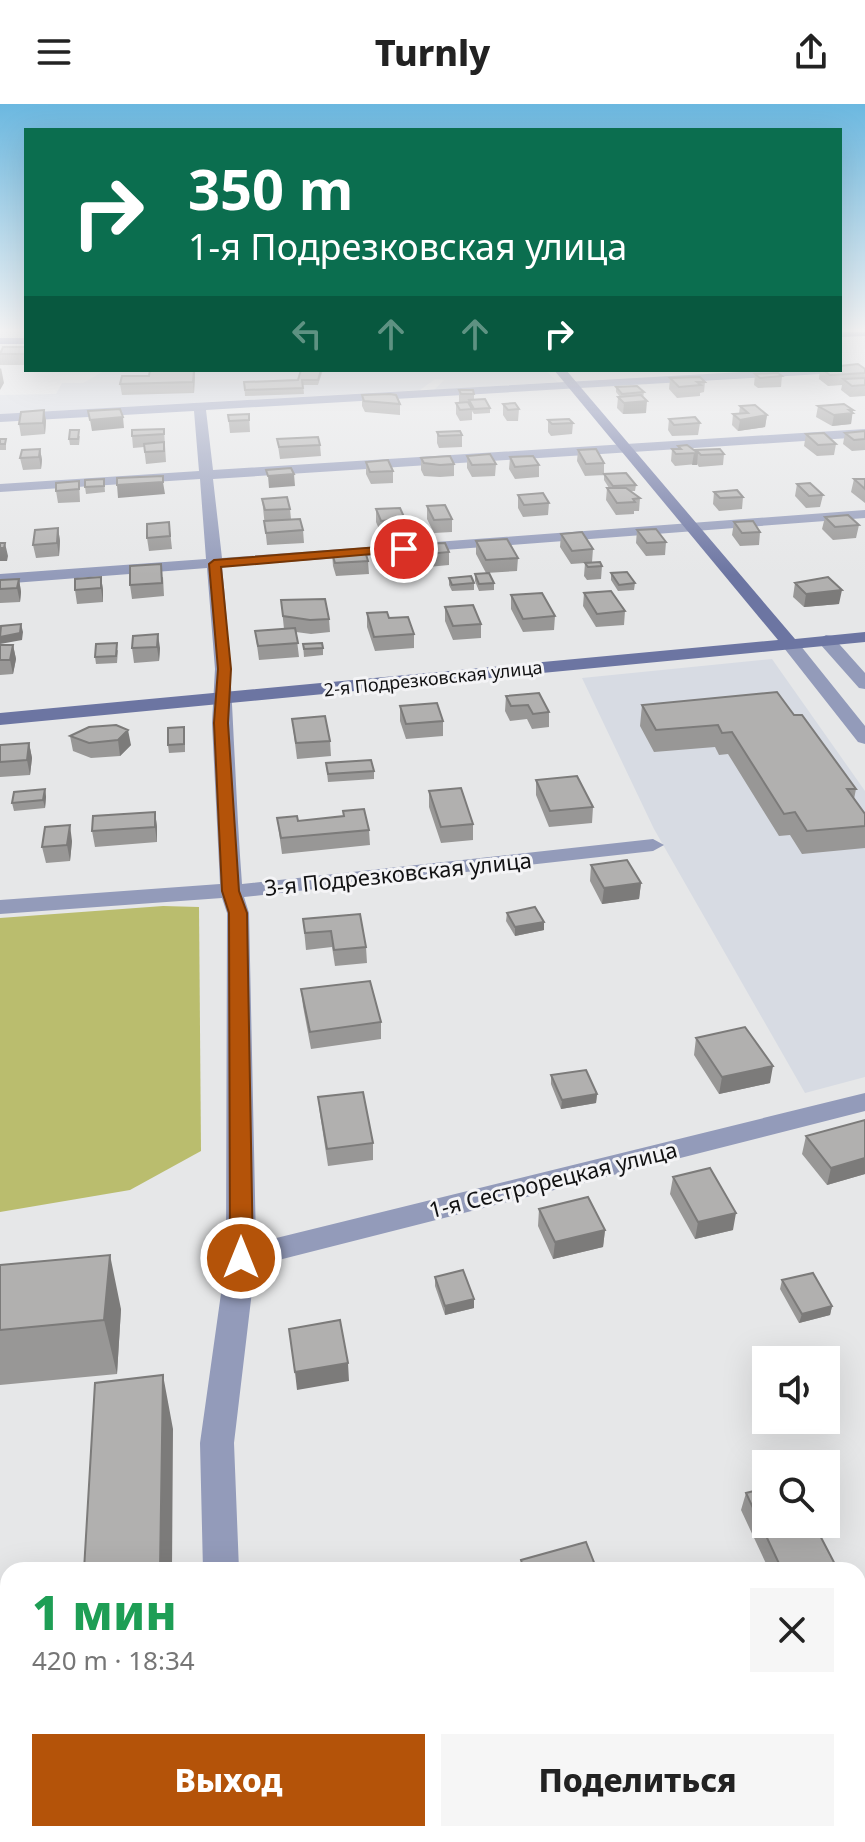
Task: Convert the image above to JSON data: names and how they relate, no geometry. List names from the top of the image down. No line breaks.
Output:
{"streets":{"street":["2-я Подрезковская улица","3-я Подрезковская улица","1-я Сестрорецкая улица"]},"page":{"header":"Turnly","turn":["350 m","1-я Подрезковская улица"],"heading":["1 мин","420 m · 18:34"],"buttons":["Выход","Поделиться"]}}
